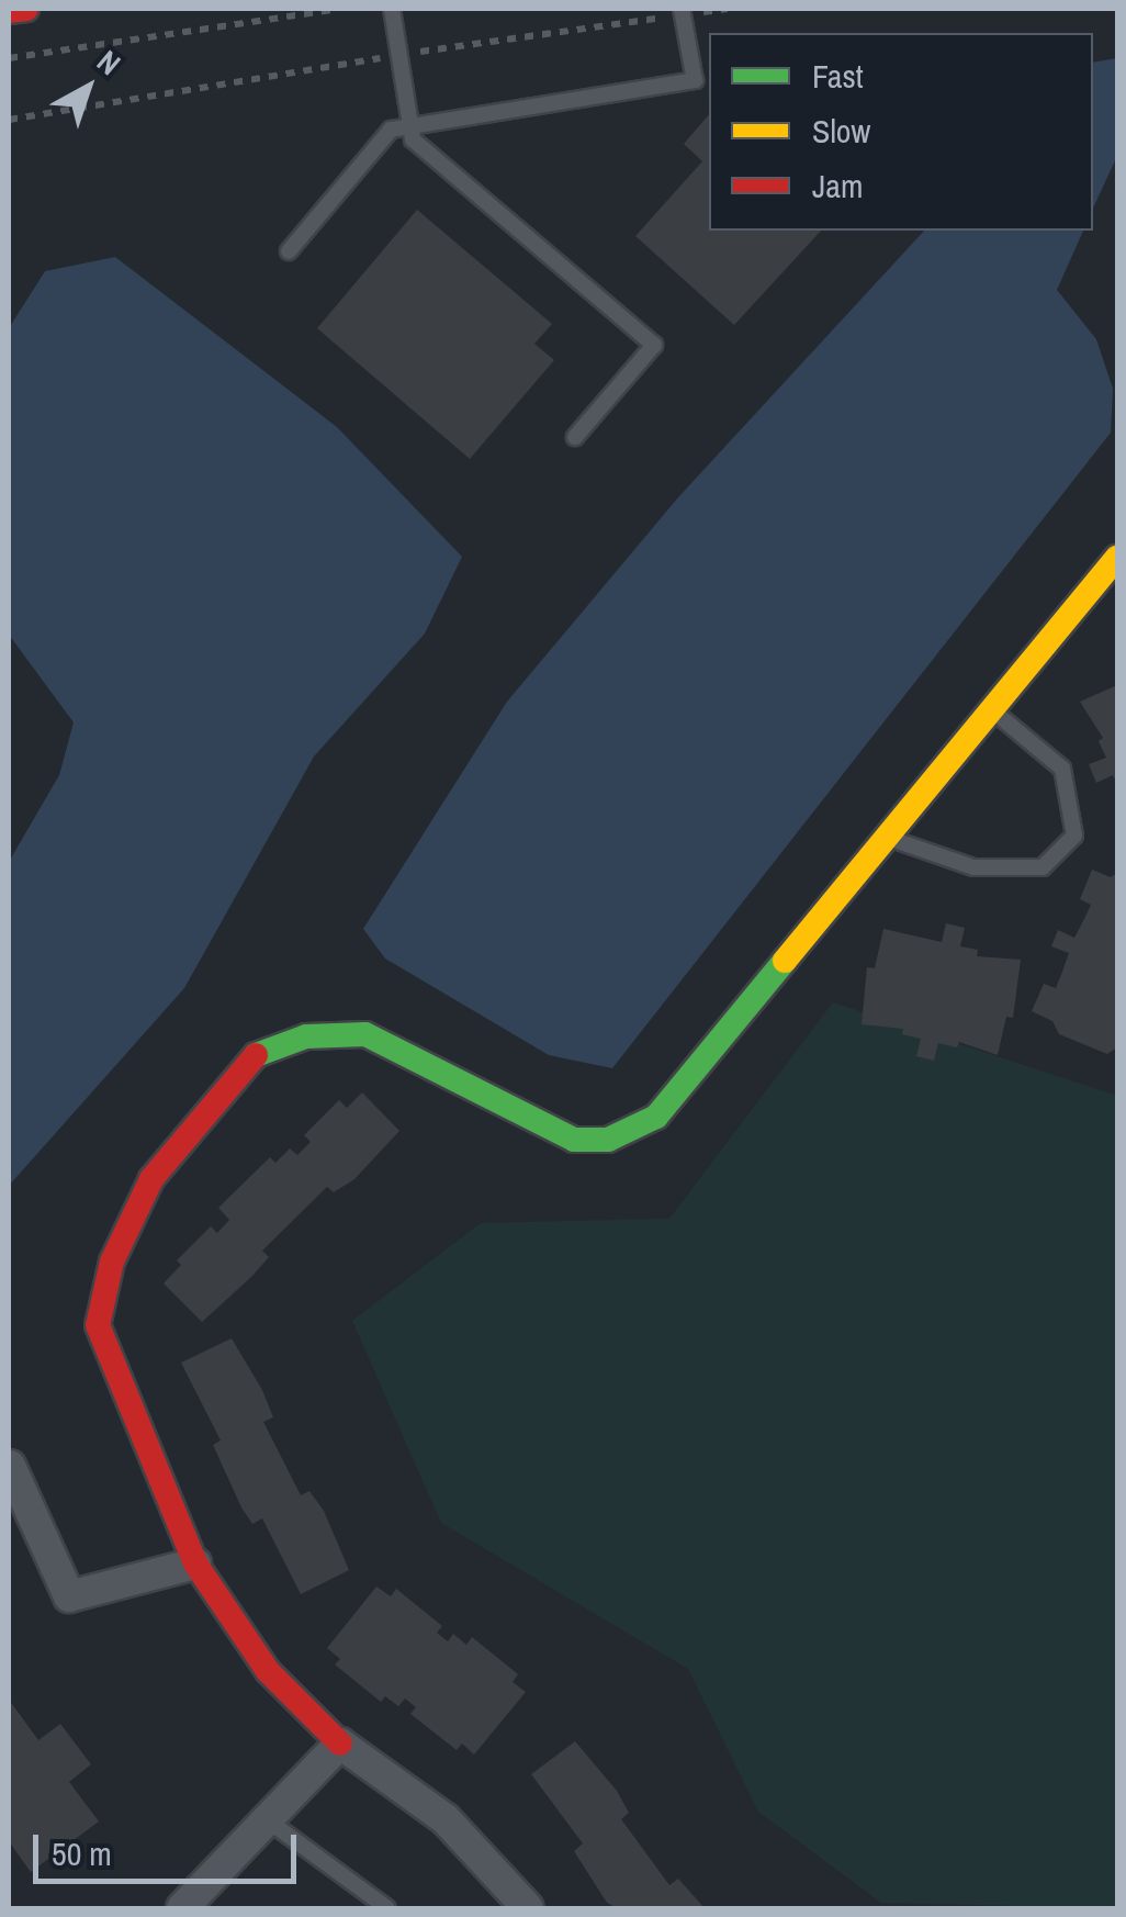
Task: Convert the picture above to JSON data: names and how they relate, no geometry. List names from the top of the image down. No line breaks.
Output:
{"legend":["Fast","Slow","Jam"],"scale_bar":"50 m","north":"top right"}
